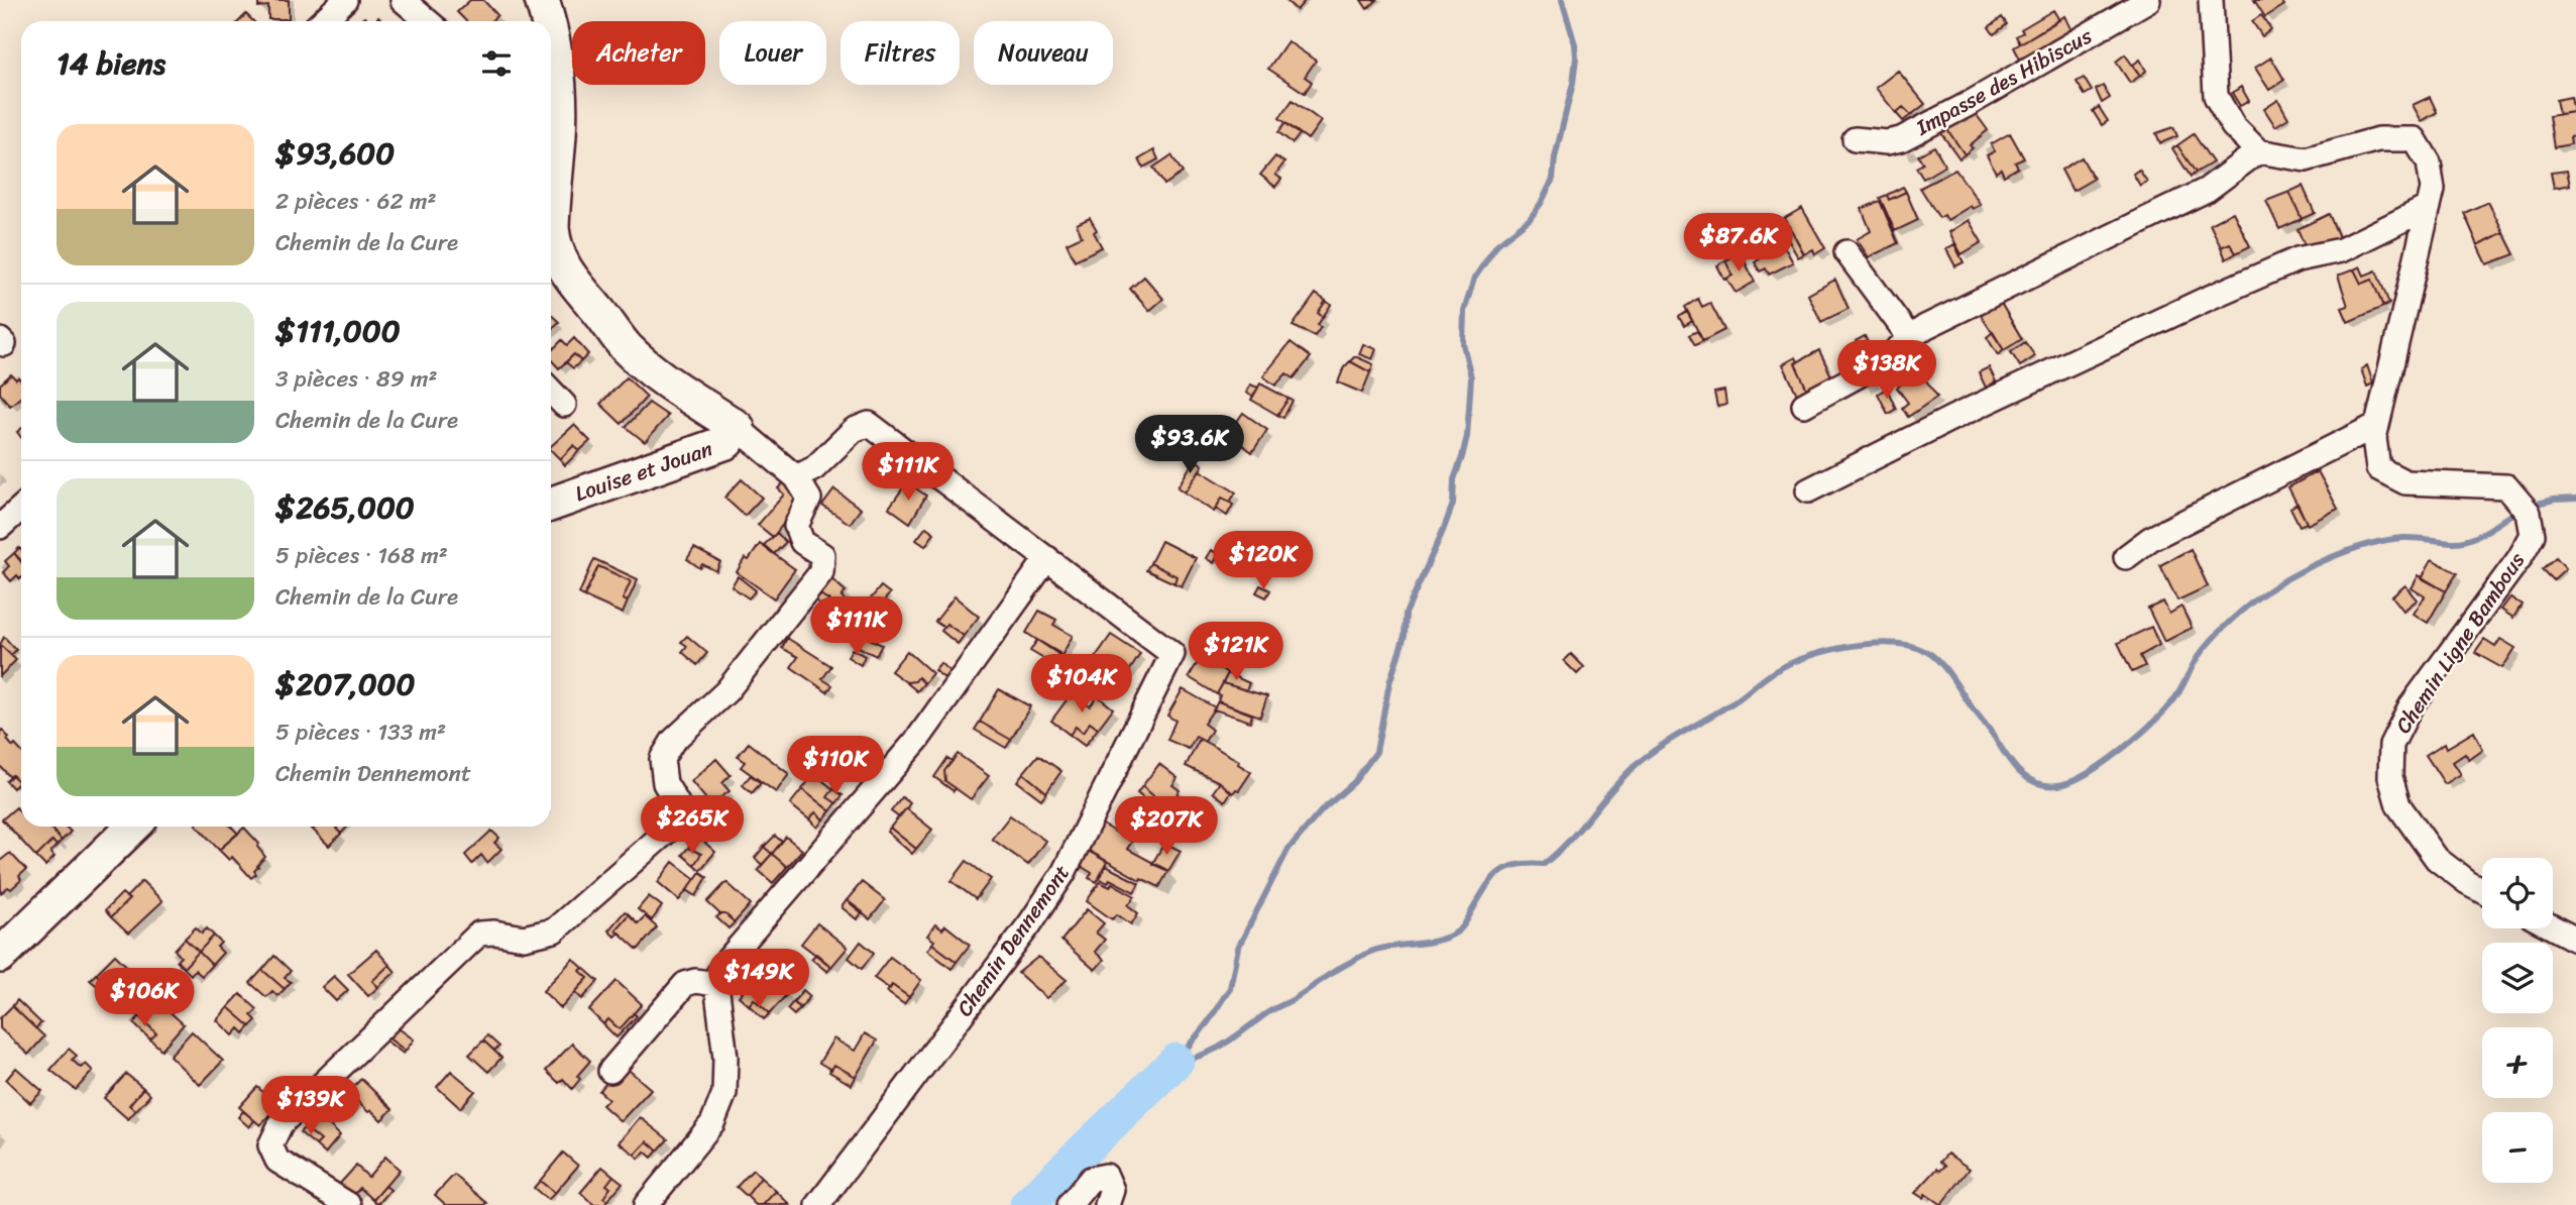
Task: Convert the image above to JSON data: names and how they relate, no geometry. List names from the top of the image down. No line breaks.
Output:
{"streets":{"main road":["Louise et Jouan"],"street":["Impasse des Hibiscus","Chemin Ligne Bambous","Chemin Dennemont"]},"page":{"chip":["Acheter","Louer","Filtres","Nouveau"],"heading":"14 biens","list":[{"name":"$93,600","note":"2 pièces · 62 m² · Chemin de la Cure"},{"name":"$111,000","note":"3 pièces · 89 m² · Chemin de la Cure"},{"name":"$265,000","note":"5 pièces · 168 m² · Chemin de la Cure"},{"name":"$207,000","note":"5 pièces · 133 m² · Chemin Dennemont"}],"price":["$87.6K","$138K","$93.6K","$111K","$120K","$111K","$121K","$104K","$110K","$265K","$207K","$149K","$106K","$139K"],"map_buttons":["+","−"]}}
